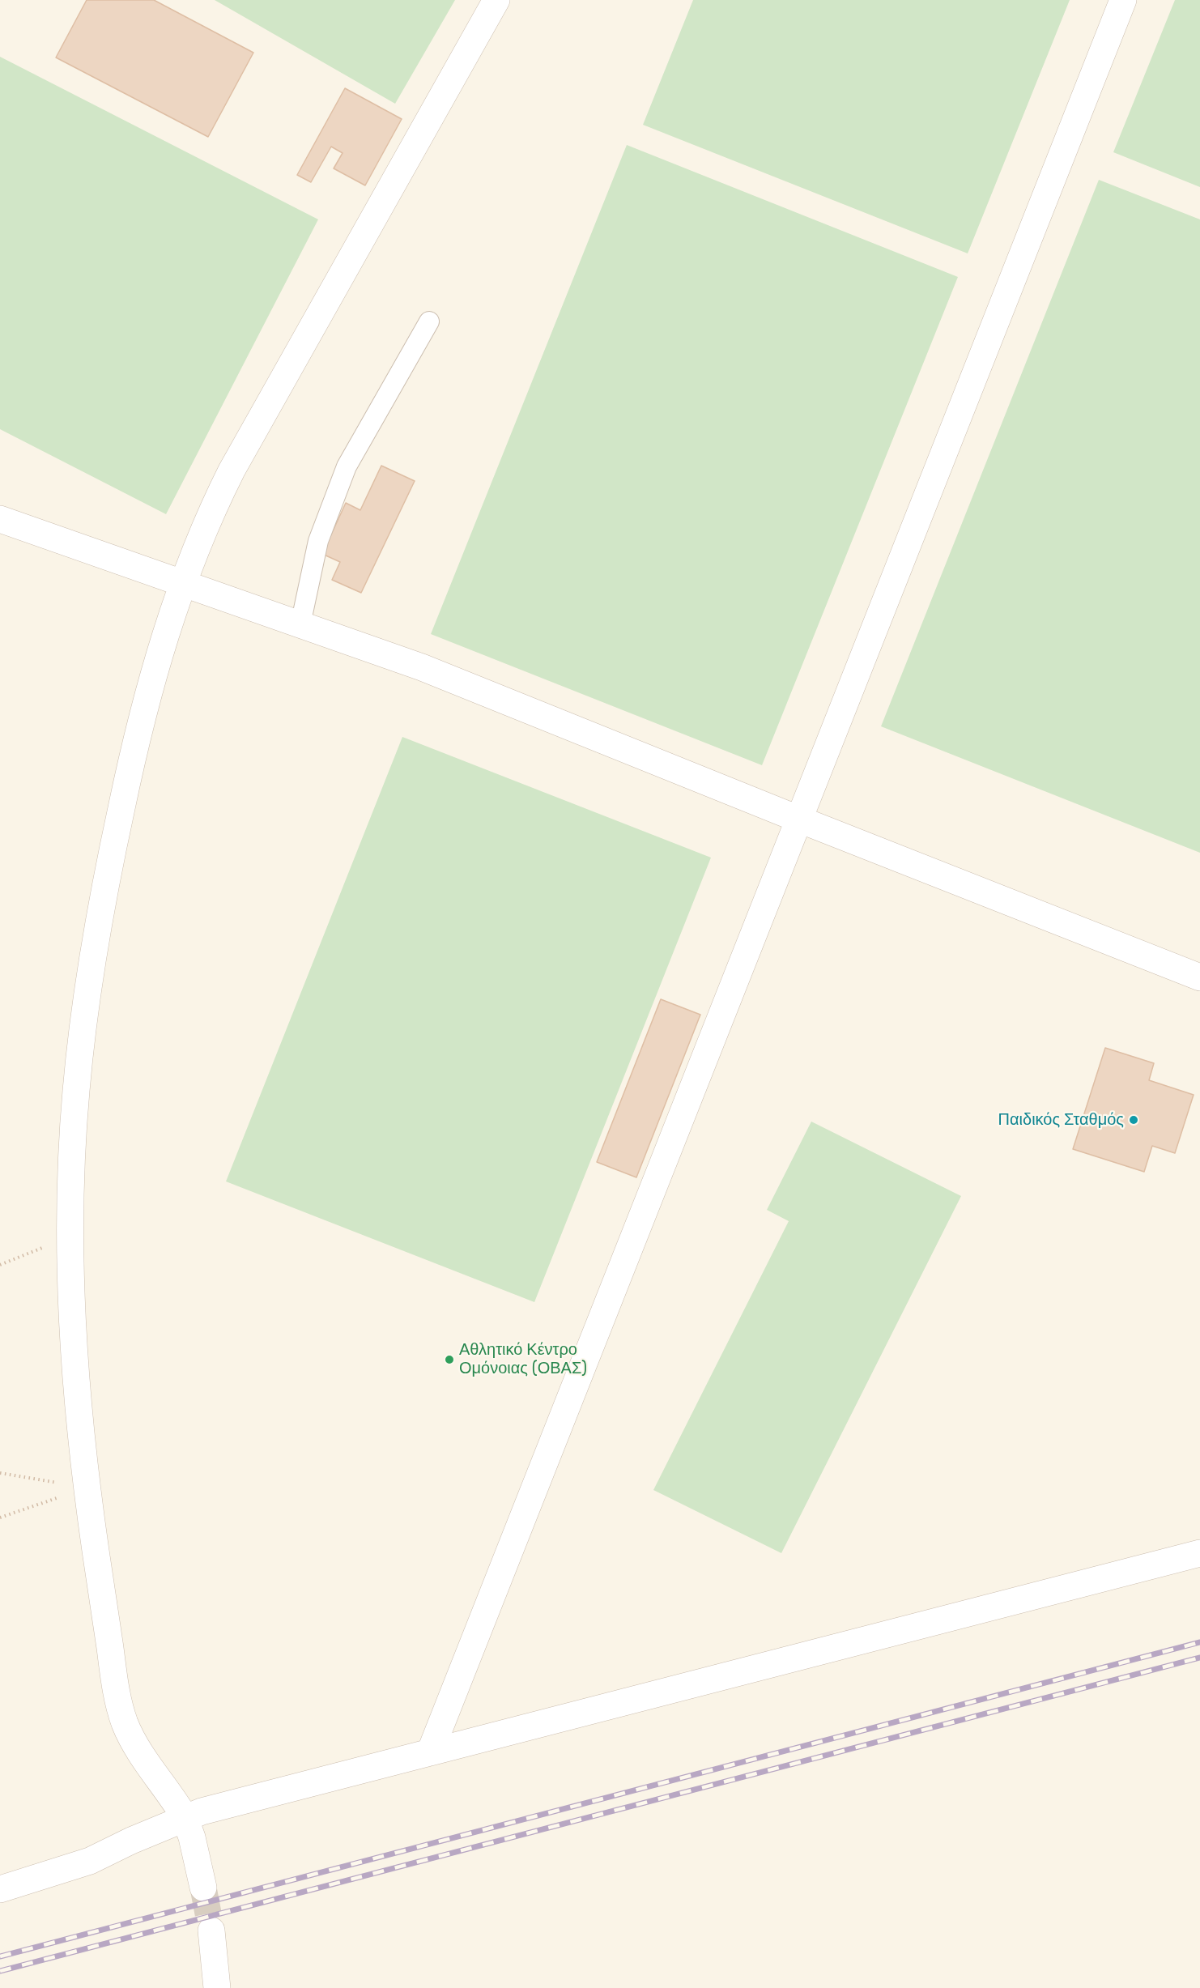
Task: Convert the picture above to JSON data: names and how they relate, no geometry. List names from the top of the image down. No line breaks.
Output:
{"places":["Παιδικός Σταθμός","Αθλητικό Κέντρο Ομόνοιας (ΟΒΑΣ)"]}
